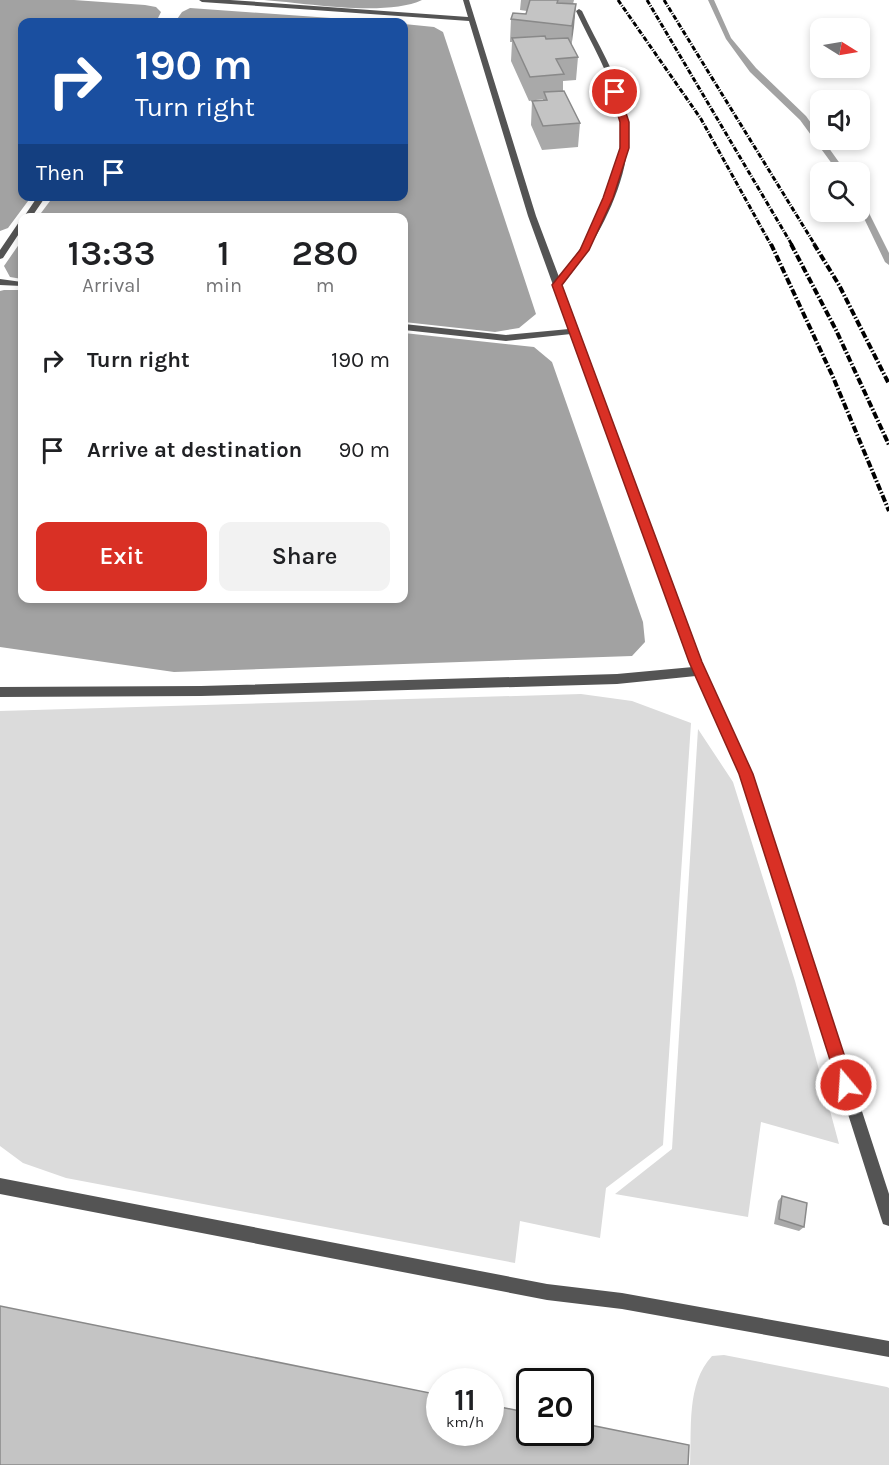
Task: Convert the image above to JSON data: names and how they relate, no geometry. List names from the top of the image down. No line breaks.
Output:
{"north":"right","page":{"turn":["190 m","Turn right"],"then":"Then","eta":["13:33","Arrival","1","min","280","m"],"list":[{"name":"Turn right","value":"190 m"},{"name":"Arrive at destination","value":"90 m"}],"buttons":["Exit","Share"],"speed":"11 km/h","limit":"20"}}
